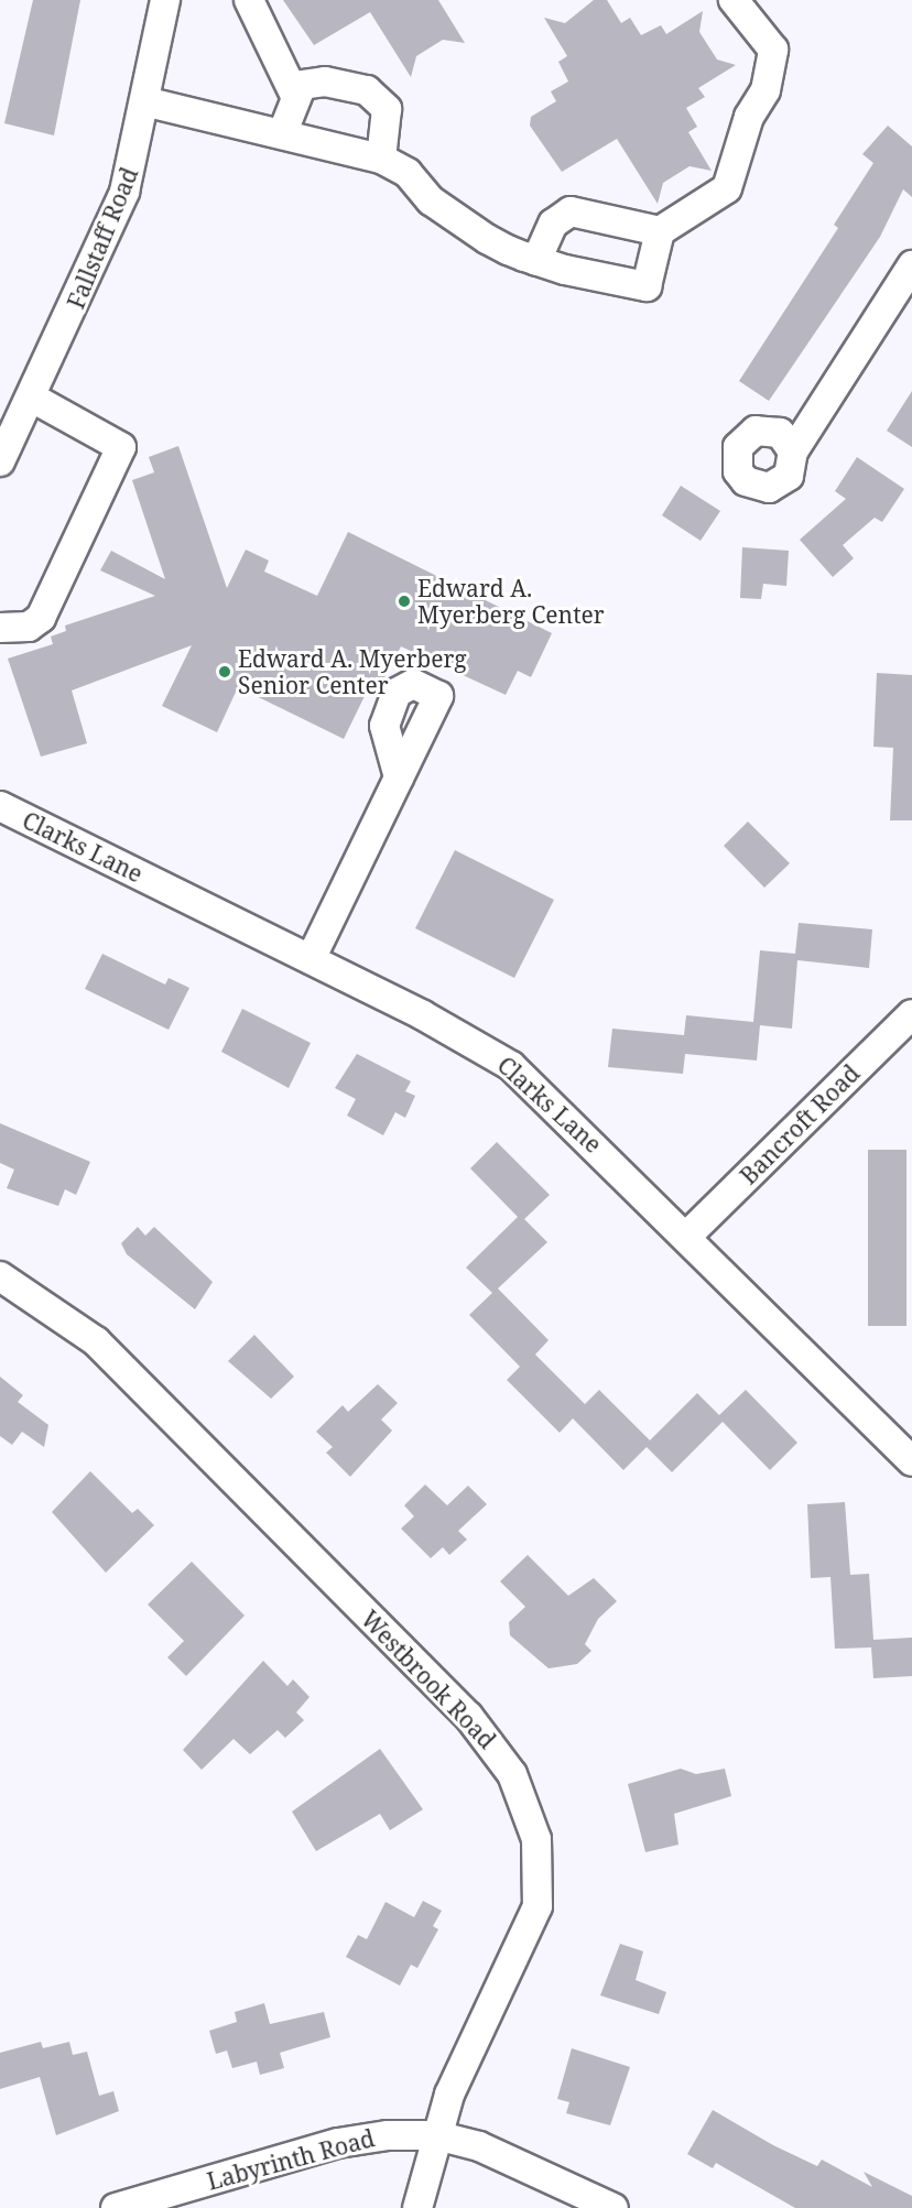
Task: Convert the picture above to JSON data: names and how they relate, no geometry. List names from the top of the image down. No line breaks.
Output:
{"streets":{"street":["Fallstaff Road","Clarks Lane","Bancroft Road","Westbrook Road","Labyrinth Road"]},"crossings":[["Clarks Lane","Bancroft Road"],["Westbrook Road","Labyrinth Road"]],"places":["Edward A. Myerberg Center","Edward A. Myerberg Senior Center"]}
